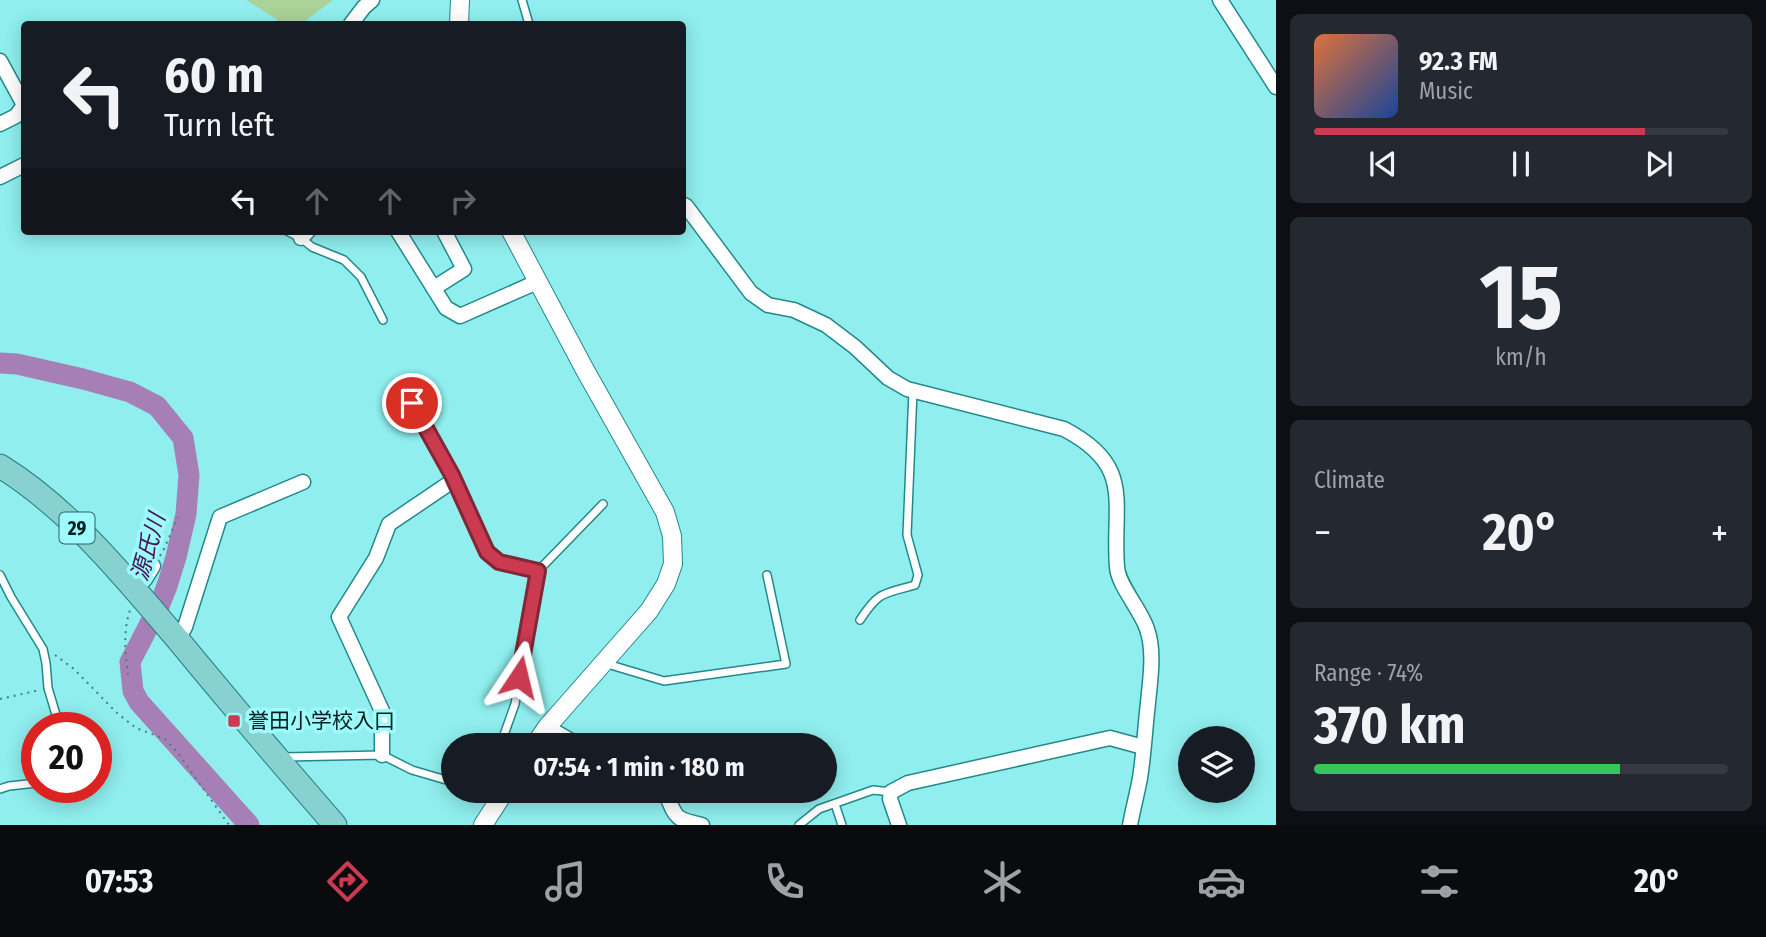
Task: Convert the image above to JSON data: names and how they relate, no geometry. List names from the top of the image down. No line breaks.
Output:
{"streets":{"main road":["29"]},"water":["源氏川"],"places":{"transit":["誉田小学校入口"]},"page":{"turn":["60 m","Turn left"],"song":["92.3 FM","Music"],"tile":[["15","km/h"],"Climate",["Range · 74%","370 km"]],"heat":["−","20°","+"],"limit":"20","trip":"07:54 · 1 min · 180 m","tabs":["07:53","20°"]}}
